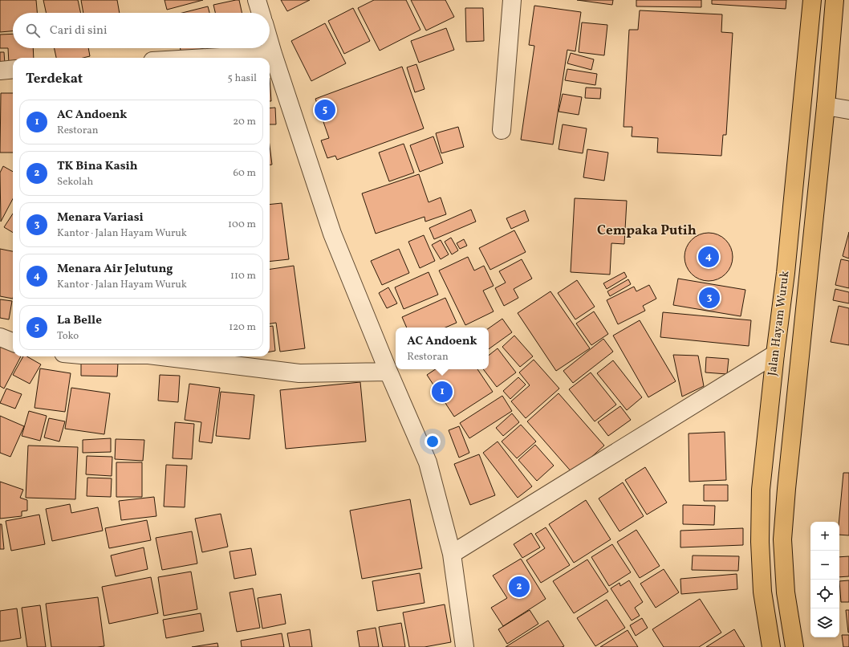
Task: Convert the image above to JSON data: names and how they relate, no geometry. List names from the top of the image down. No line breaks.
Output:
{"streets":{"main road":["Jalan Hayam Wuruk"]},"districts":["Cempaka Putih"],"page":{"search":"Cari di sini","heading":["Terdekat","5 hasil"],"pins":["5","4","3","1","2"],"list":[{"mark":"1","name":"AC Andoenk","note":"Restoran","value":"20 m"},{"mark":"2","name":"TK Bina Kasih","note":"Sekolah","value":"60 m"},{"mark":"3","name":"Menara Variasi","note":"Kantor · Jalan Hayam Wuruk","value":"100 m"},{"mark":"4","name":"Menara Air Jelutung","note":"Kantor · Jalan Hayam Wuruk","value":"110 m"},{"mark":"5","name":"La Belle","note":"Toko","value":"120 m"}],"popup":["AC Andoenk","Restoran"],"map_buttons":["+","−"]}}
